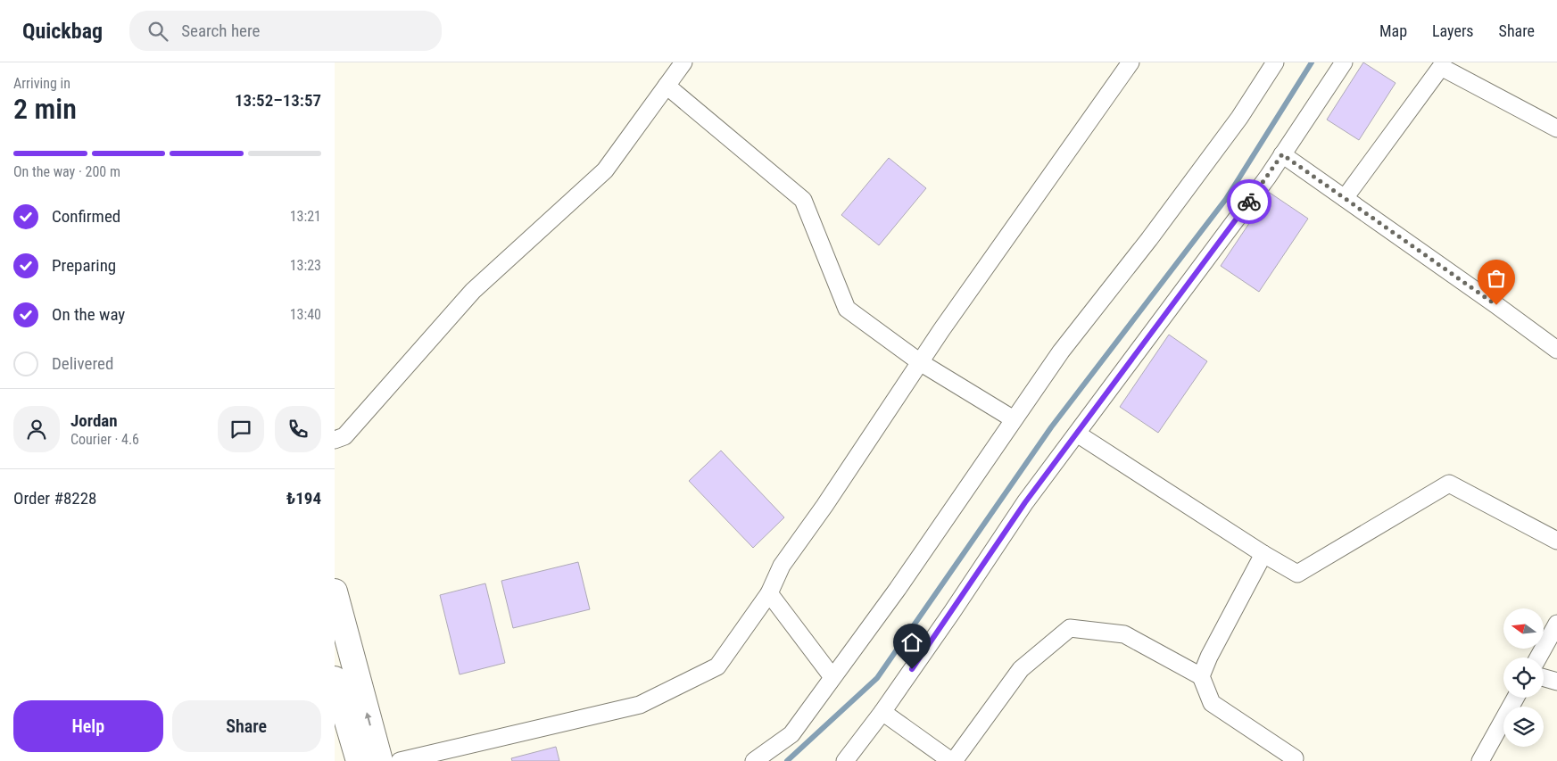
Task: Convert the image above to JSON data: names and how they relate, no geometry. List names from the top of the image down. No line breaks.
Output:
{"north":"left","page":{"header":"Quickbag","search":"Search here","nav":["Map","Layers","Share"],"heading":["2 min","Arriving in","13:52–13:57"],"panel":["Jordan","Courier · 4.6","Order #8228","₺194"],"bar":"On the way · 200 m","list":[["Confirmed","13:21"],["Preparing","13:23"],["On the way","13:40"],"Delivered"],"buttons":["Help","Share"]}}
